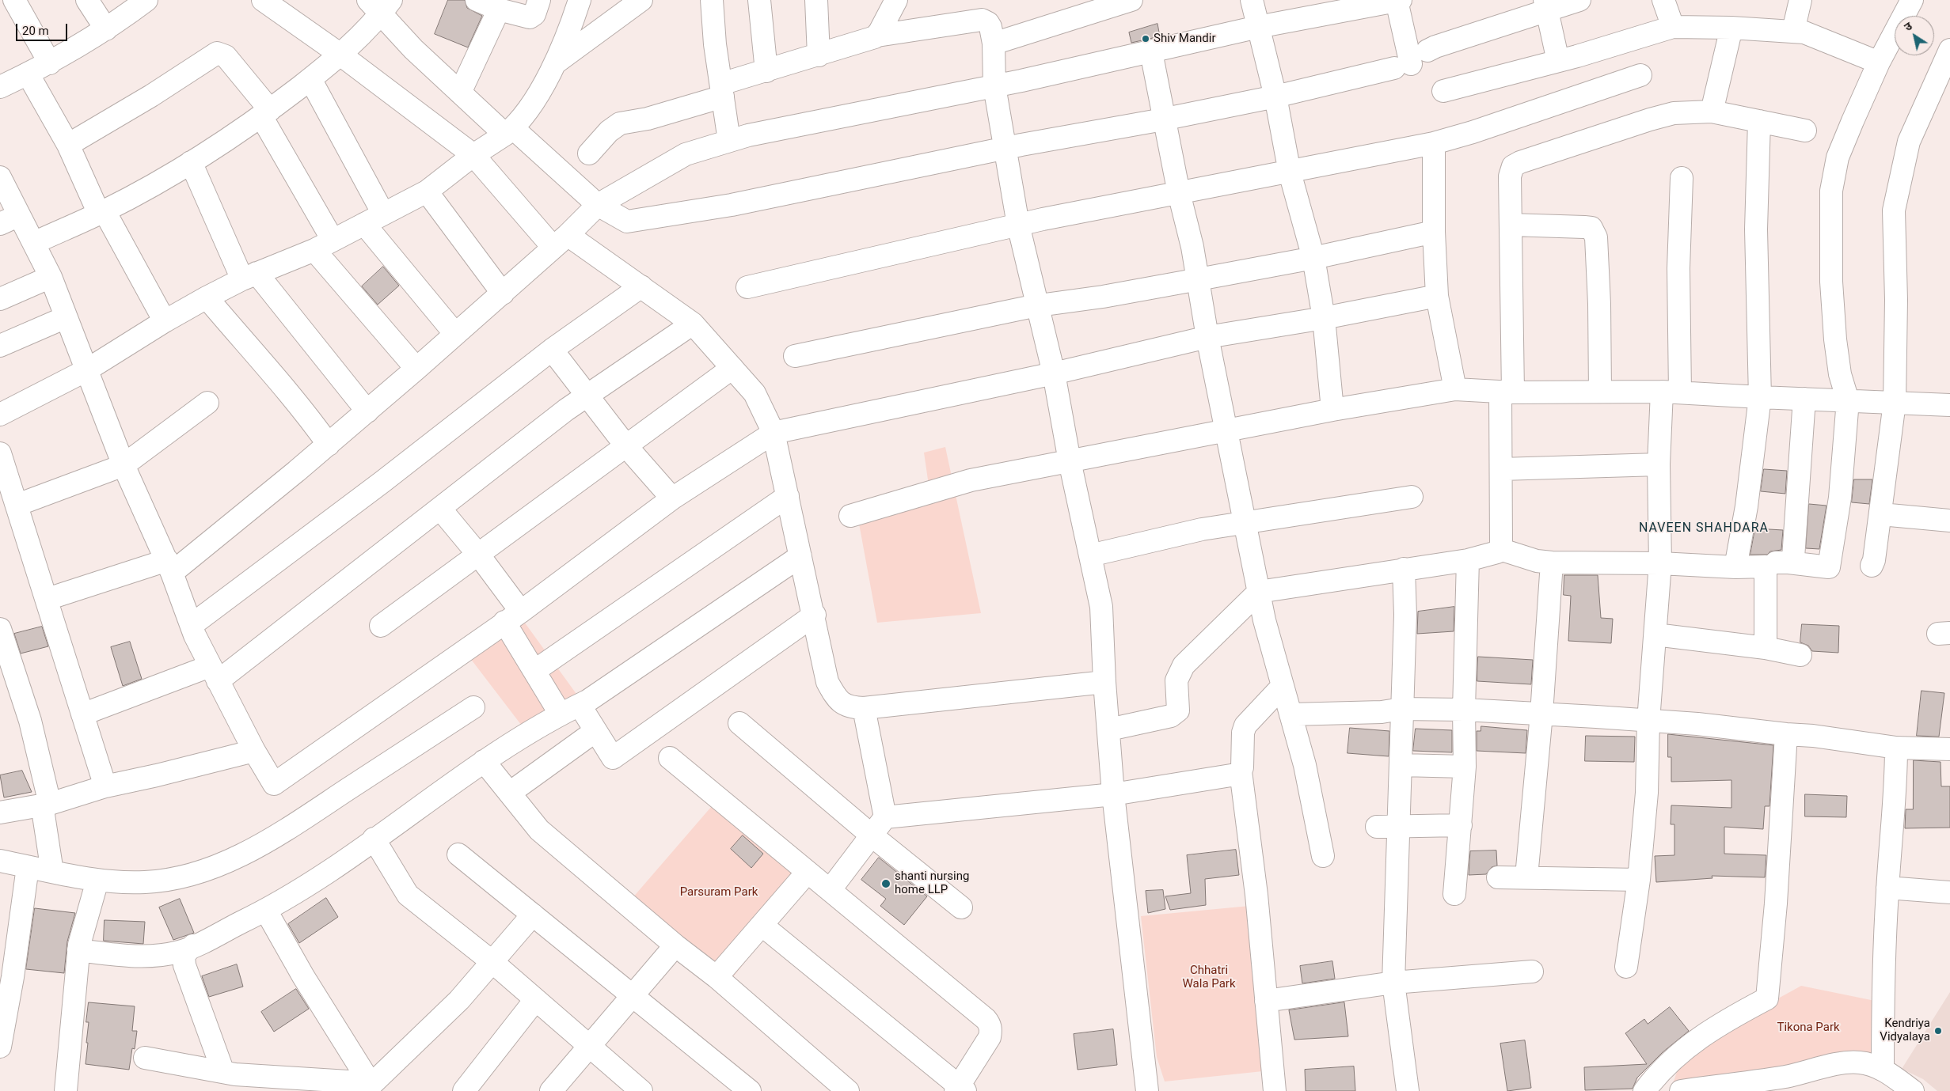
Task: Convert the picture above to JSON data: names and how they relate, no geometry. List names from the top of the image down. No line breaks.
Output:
{"districts":["NAVEEN SHAHDARA"],"parks":["Parsuram Park","Chhatri Wala Park","Tikona Park"],"places":["Shiv Mandir","shanti nursing home LLP","Kendriya Vidyalaya"],"scale_bar":"20 m","north":"top left"}
